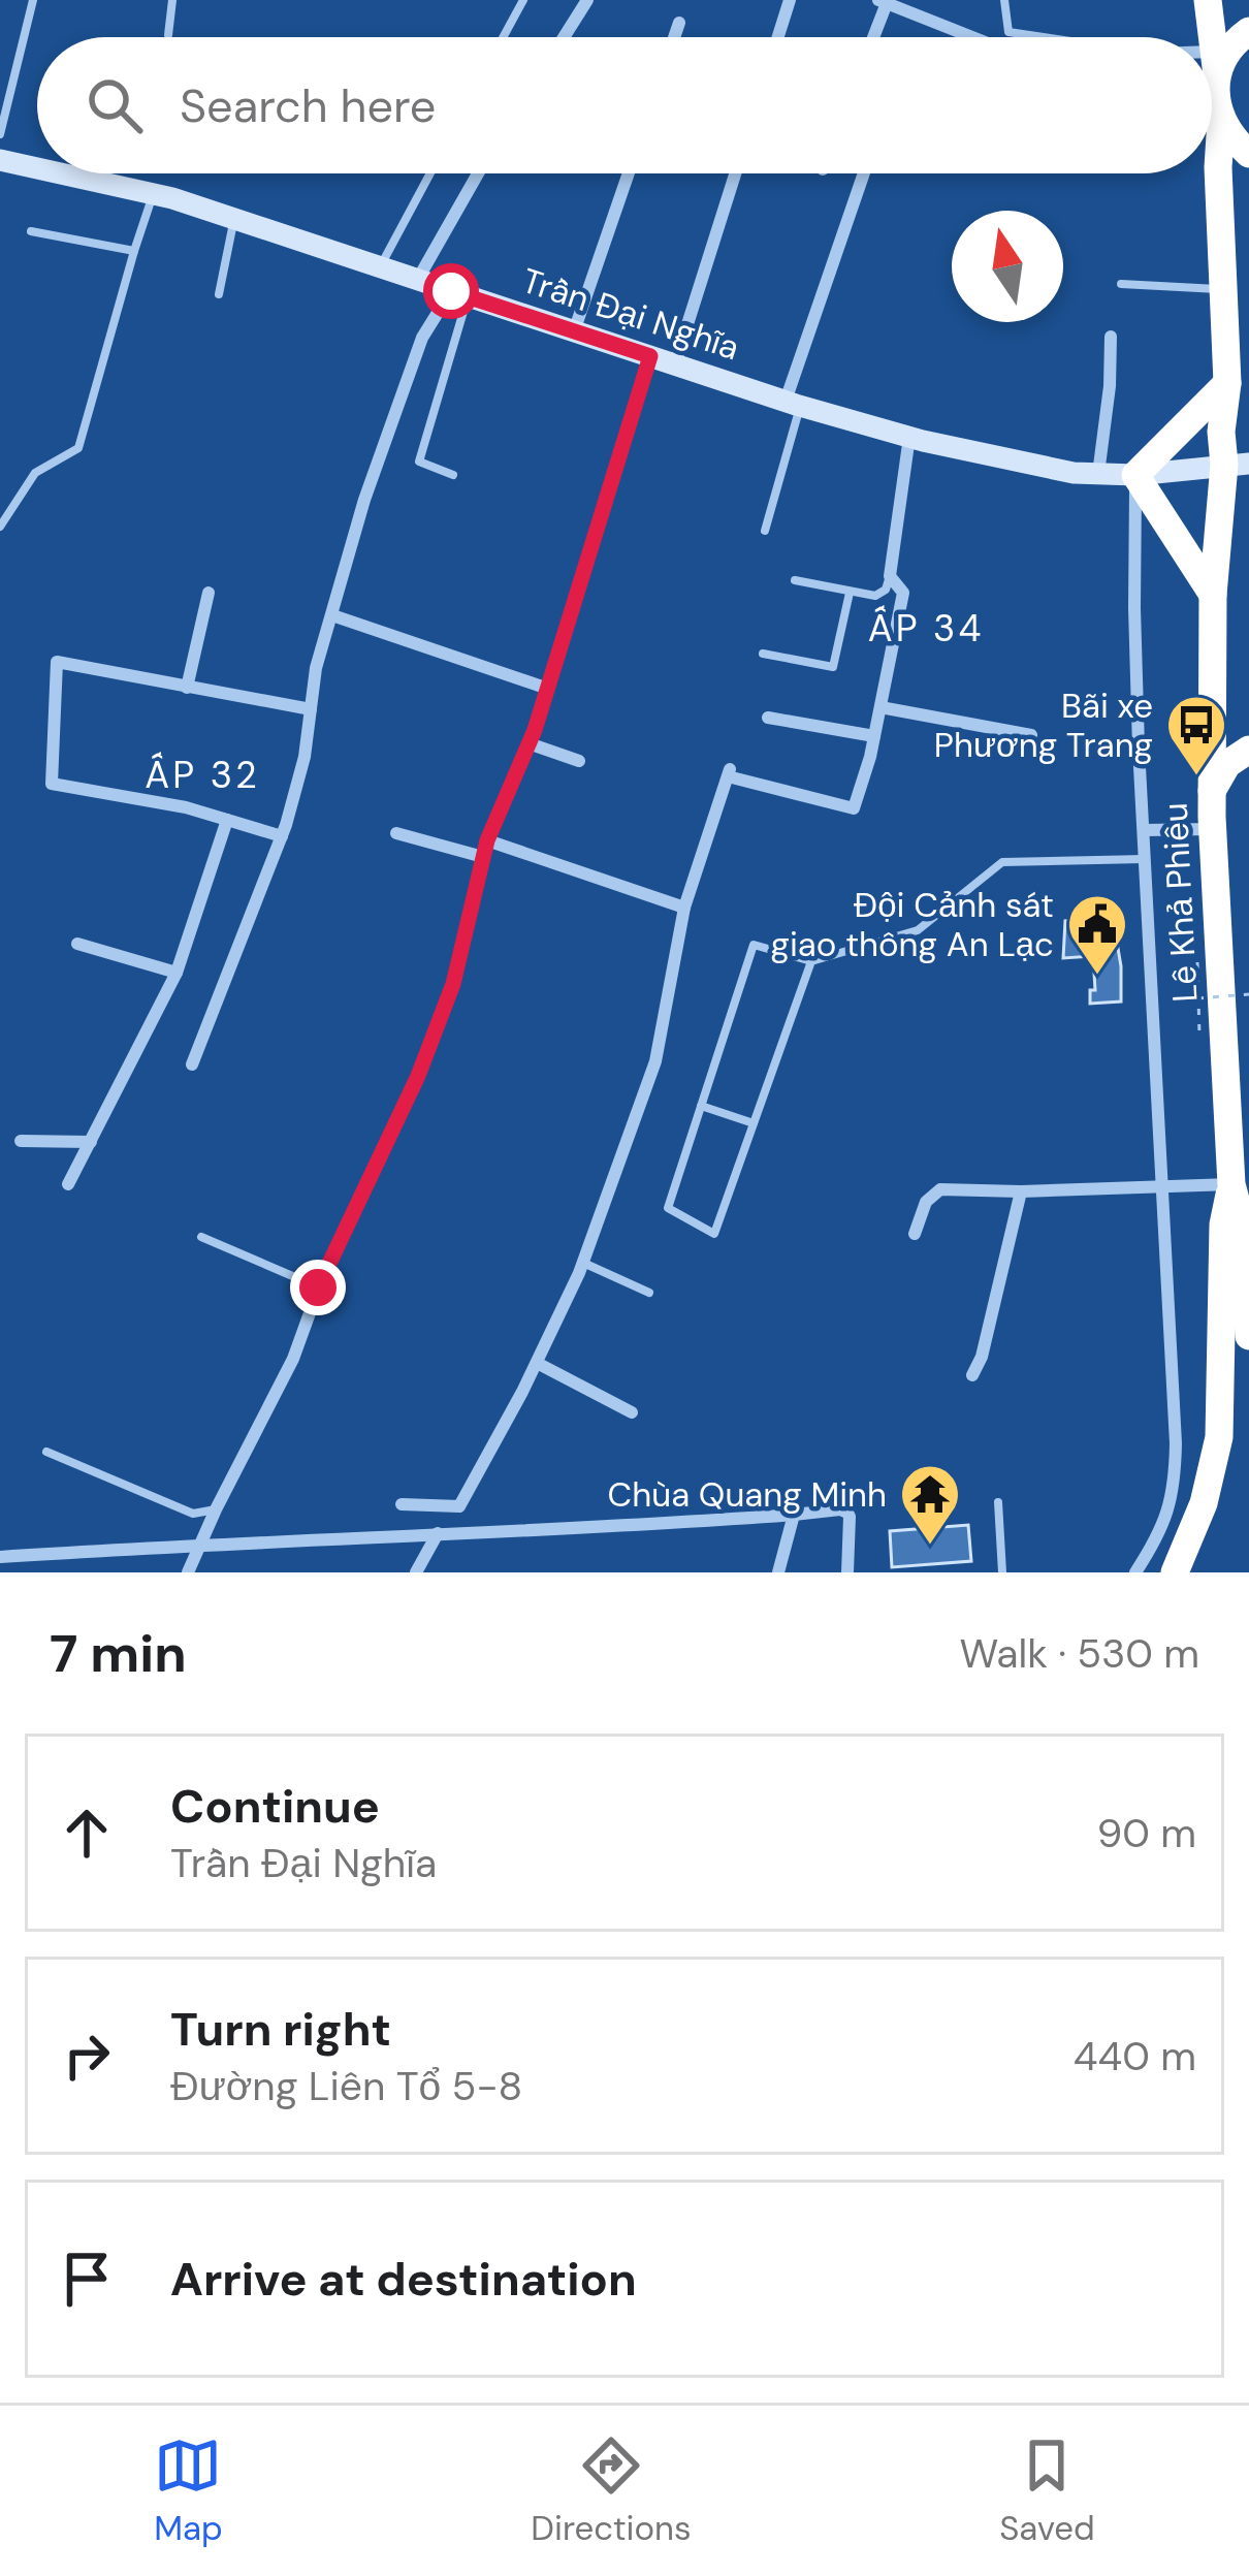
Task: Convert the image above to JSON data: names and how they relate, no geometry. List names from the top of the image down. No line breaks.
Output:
{"streets":{"highway":["Lê Khả Phiêu"],"main road":["Trần Đại Nghĩa"]},"crossings":[["Trần Đại Nghĩa","Lê Khả Phiêu"]],"districts":["ẤP 34","ẤP 32"],"places":{"bus stop":["Bãi xe Phương Trang"],"public building":["Đội Cảnh sát giao thông An Lạc"],"temple":["Chùa Quang Minh"]},"north":"top","page":{"search":"Search here","heading":["7 min","Walk · 530 m"],"list":[["Continue","Trần Đại Nghĩa","90 m"],["Turn right","Đường Liên Tổ 5-8","440 m"],"Arrive at destination"],"nav":["Map","Directions","Saved"]}}
